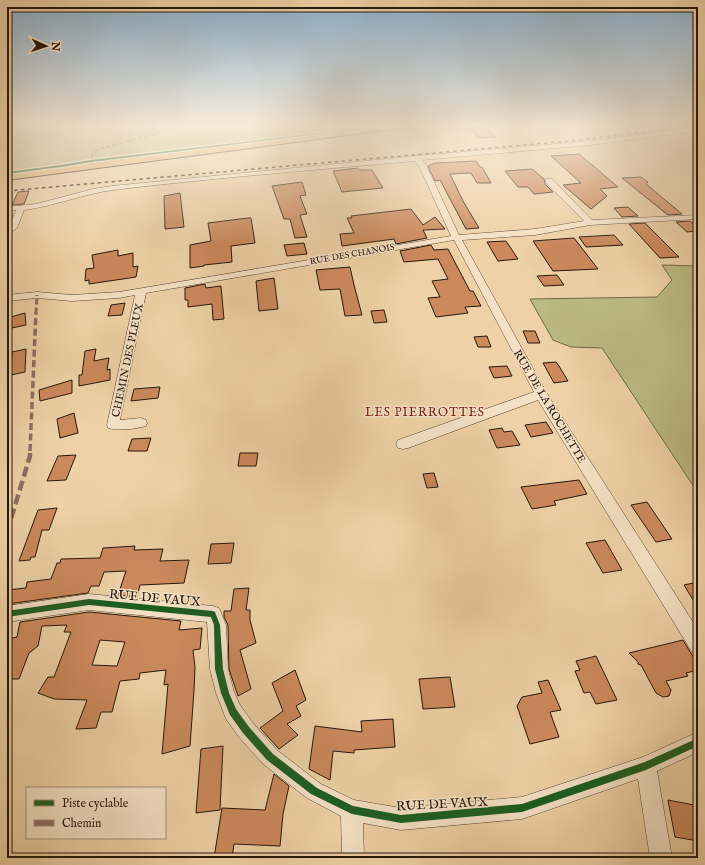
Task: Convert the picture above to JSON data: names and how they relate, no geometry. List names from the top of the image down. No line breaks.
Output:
{"streets":{"street":["RUE DES CHANOIS","CHEMIN DES PLEUX","RUE DE LA ROCHETTE","RUE DE VAUX"]},"crossings":[["RUE DES CHANOIS","CHEMIN DES PLEUX"],["RUE DES CHANOIS","RUE DE LA ROCHETTE"]],"districts":["LES PIERROTTES"],"legend":["Piste cyclable","Chemin"],"north":"right"}
